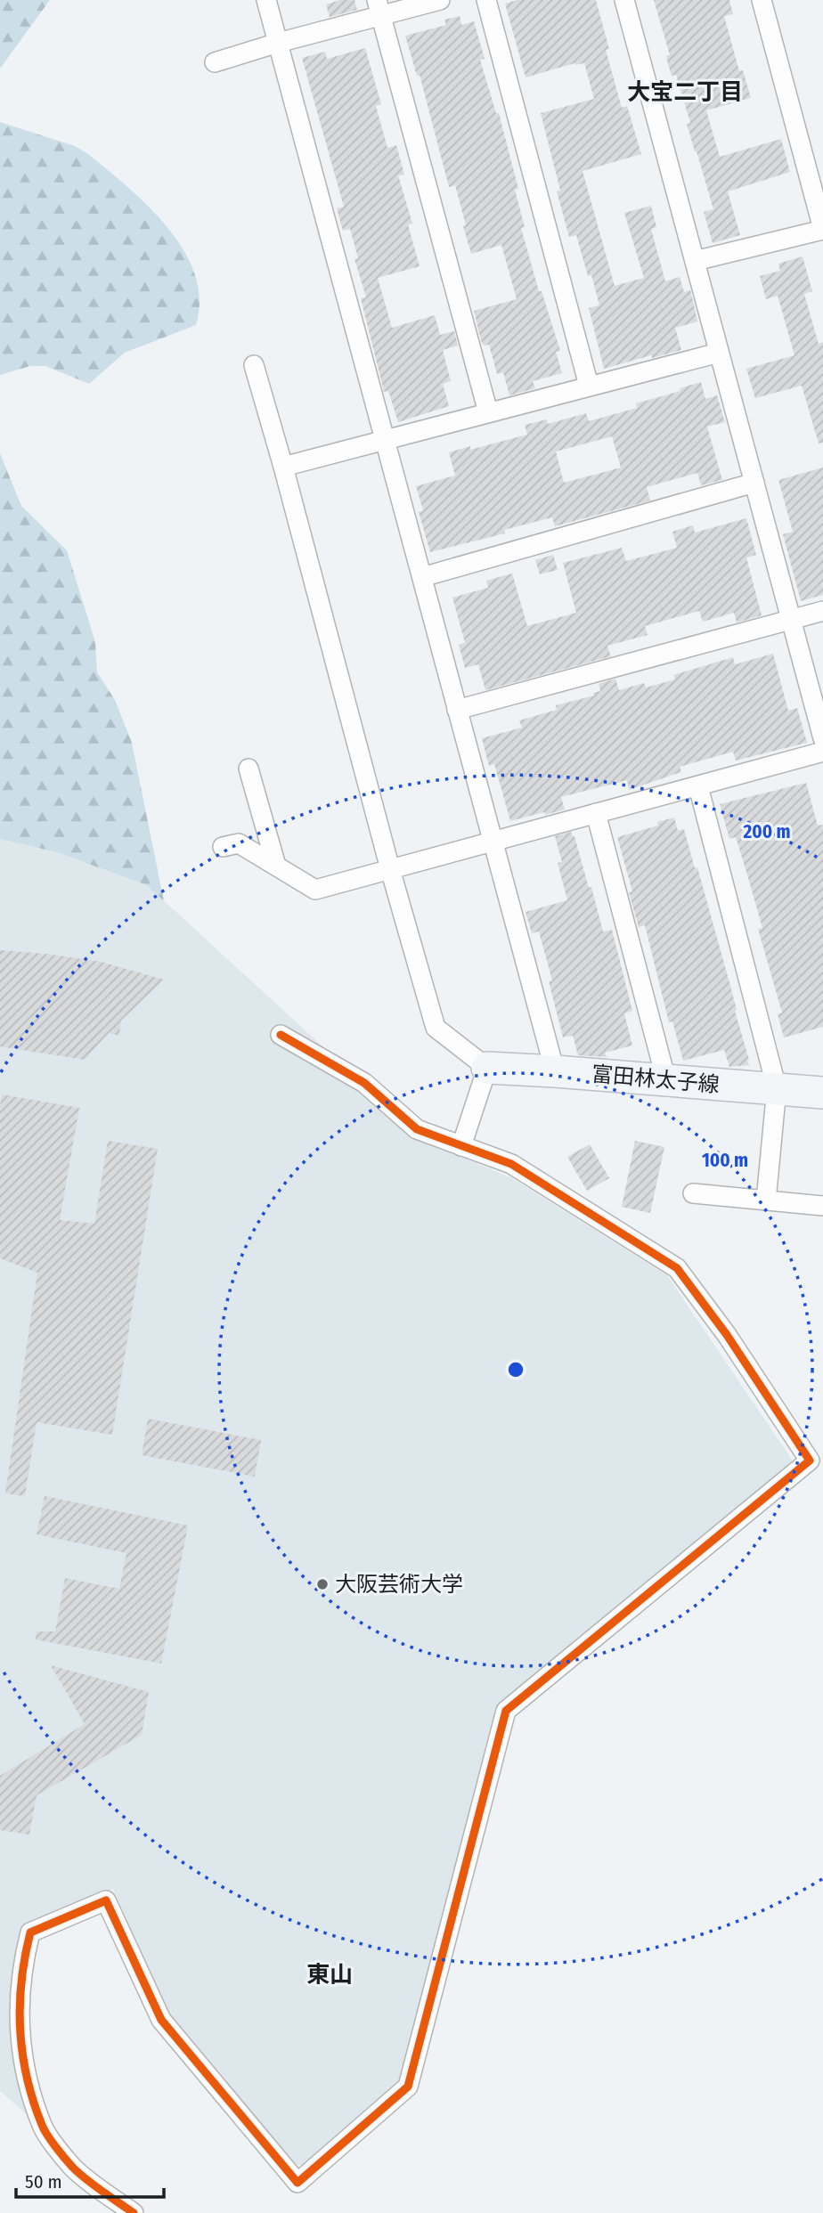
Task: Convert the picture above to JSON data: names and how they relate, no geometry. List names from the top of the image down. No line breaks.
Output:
{"streets":{"main road":["富田林太子線"]},"districts":["大宝二丁目","東山"],"places":["大阪芸術大学"],"scale_bar":"50 m","rings":["200 m","100 m"]}
